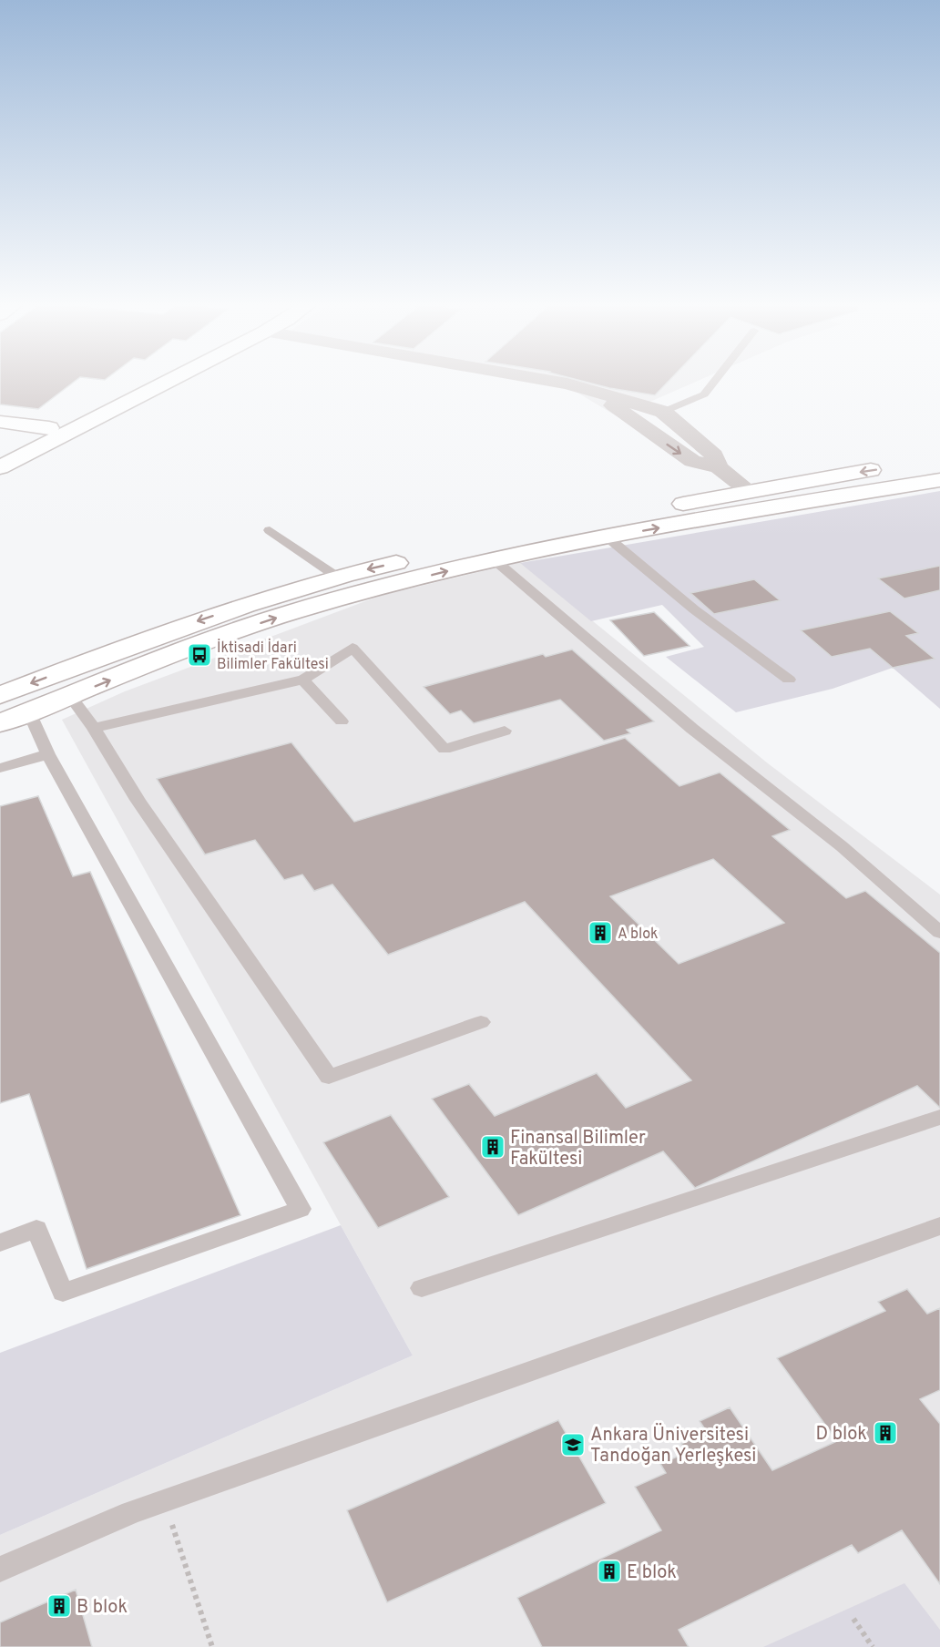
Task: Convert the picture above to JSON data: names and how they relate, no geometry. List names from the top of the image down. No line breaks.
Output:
{"places":{"bus stop":["İktisadi İdari Bilimler Fakültesi"],"building":["A blok","Finansal Bilimler Fakültesi","D blok","E blok","B blok"],"school or university":["Ankara Üniversitesi Tandoğan Yerleşkesi"]}}
